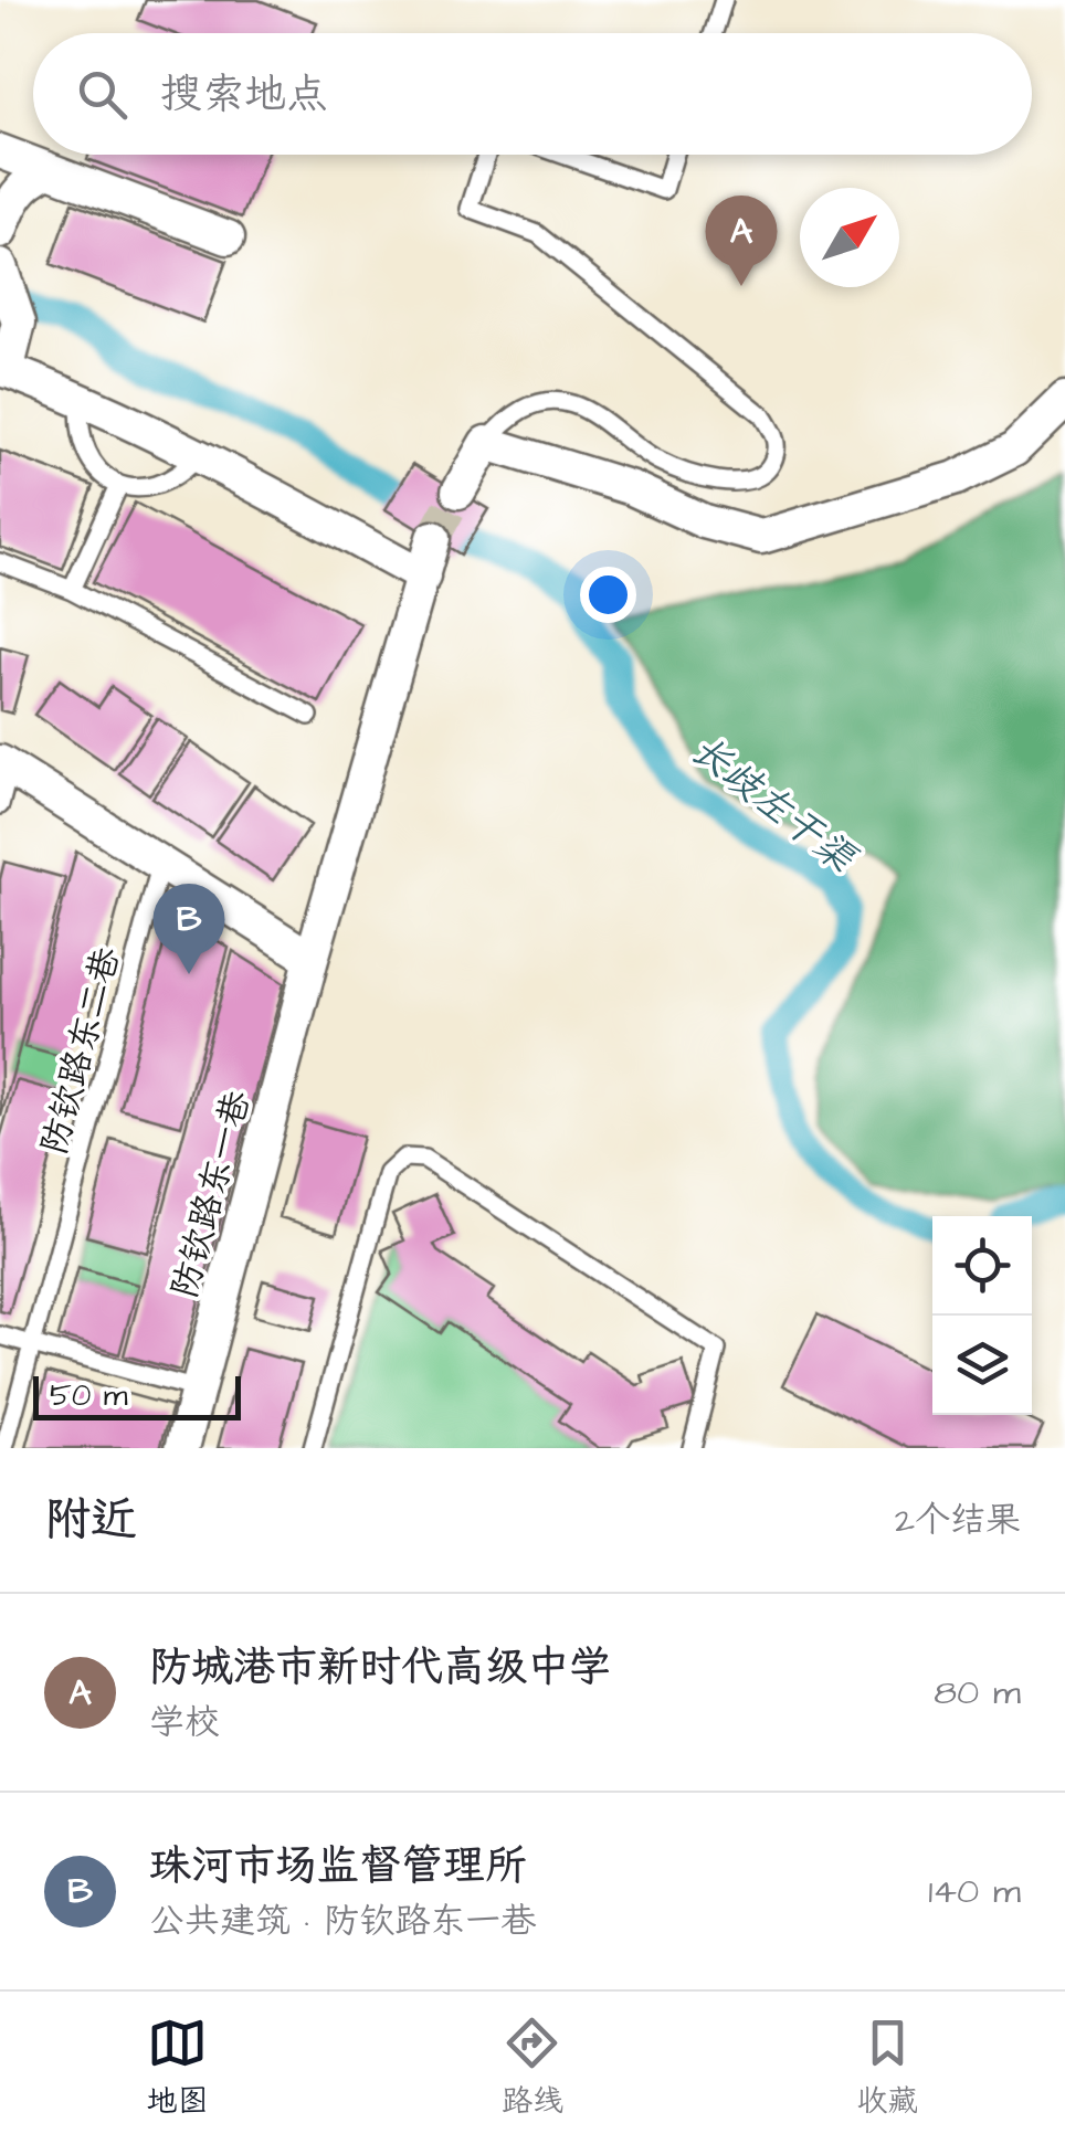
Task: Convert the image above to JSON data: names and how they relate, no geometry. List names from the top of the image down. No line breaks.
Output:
{"streets":{"street":["防钦路东一巷"],"lane":["防钦路东二巷"]},"water":["长歧左干渠"],"scale_bar":"50 m","north":"top right","page":{"search":"搜索地点","pins":["A","B"],"scale":"50 m","heading":["附近","2个结果"],"list":[{"mark":"A","name":"防城港市新时代高级中学","note":"学校","value":"80 m"},{"mark":"B","name":"珠河市场监督管理所","note":"公共建筑 · 防钦路东一巷","value":"140 m"}],"nav":["地图","路线","收藏"]}}
